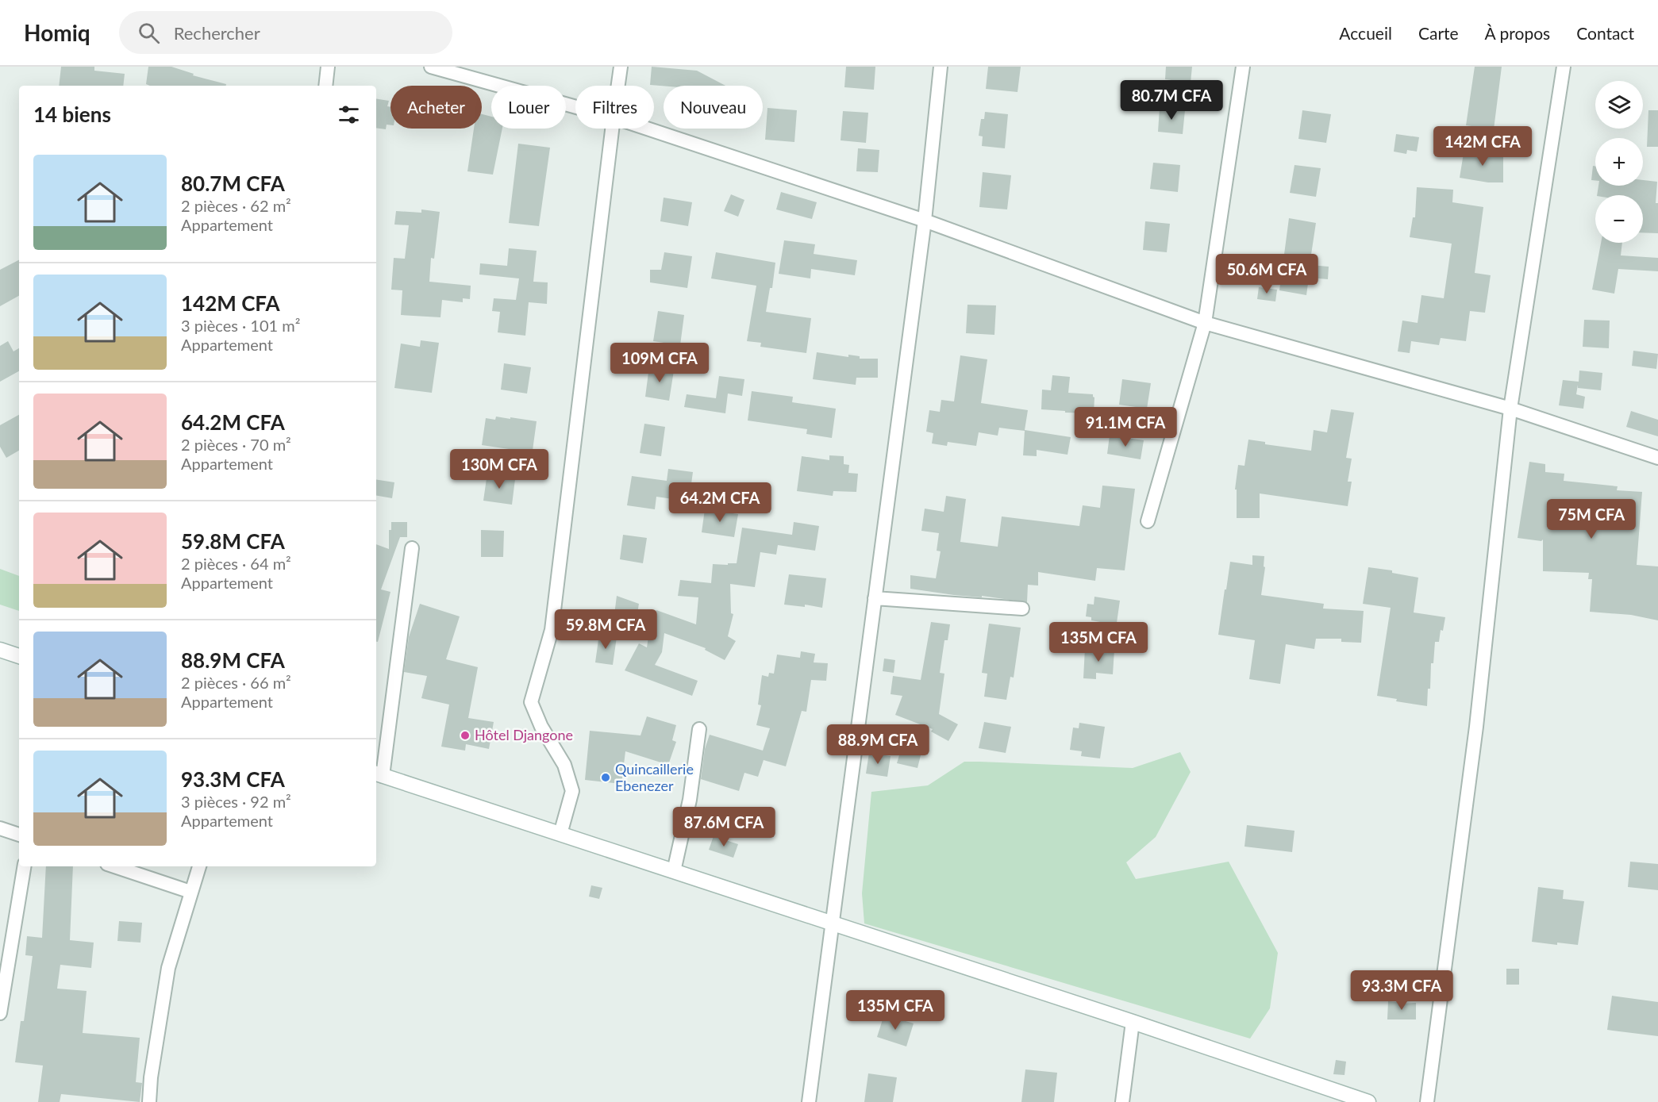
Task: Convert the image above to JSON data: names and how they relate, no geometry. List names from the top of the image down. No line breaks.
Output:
{"places":["Hôtel Djangone","Quincaillerie Ebenezer"],"page":{"header":"Homiq","search":"Rechercher","nav":["Accueil","Carte","À propos","Contact"],"price":["80.7M CFA","142M CFA","50.6M CFA","109M CFA","91.1M CFA","130M CFA","64.2M CFA","75M CFA","59.8M CFA","135M CFA","88.9M CFA","87.6M CFA","93.3M CFA","135M CFA"],"map_buttons":["+","−"],"chip":["Acheter","Louer","Filtres","Nouveau"],"heading":"14 biens","list":[{"name":"80.7M CFA","note":"2 pièces · 62 m² · Appartement"},{"name":"142M CFA","note":"3 pièces · 101 m² · Appartement"},{"name":"64.2M CFA","note":"2 pièces · 70 m² · Appartement"},{"name":"59.8M CFA","note":"2 pièces · 64 m² · Appartement"},{"name":"88.9M CFA","note":"2 pièces · 66 m² · Appartement"},{"name":"93.3M CFA","note":"3 pièces · 92 m² · Appartement"}]}}
